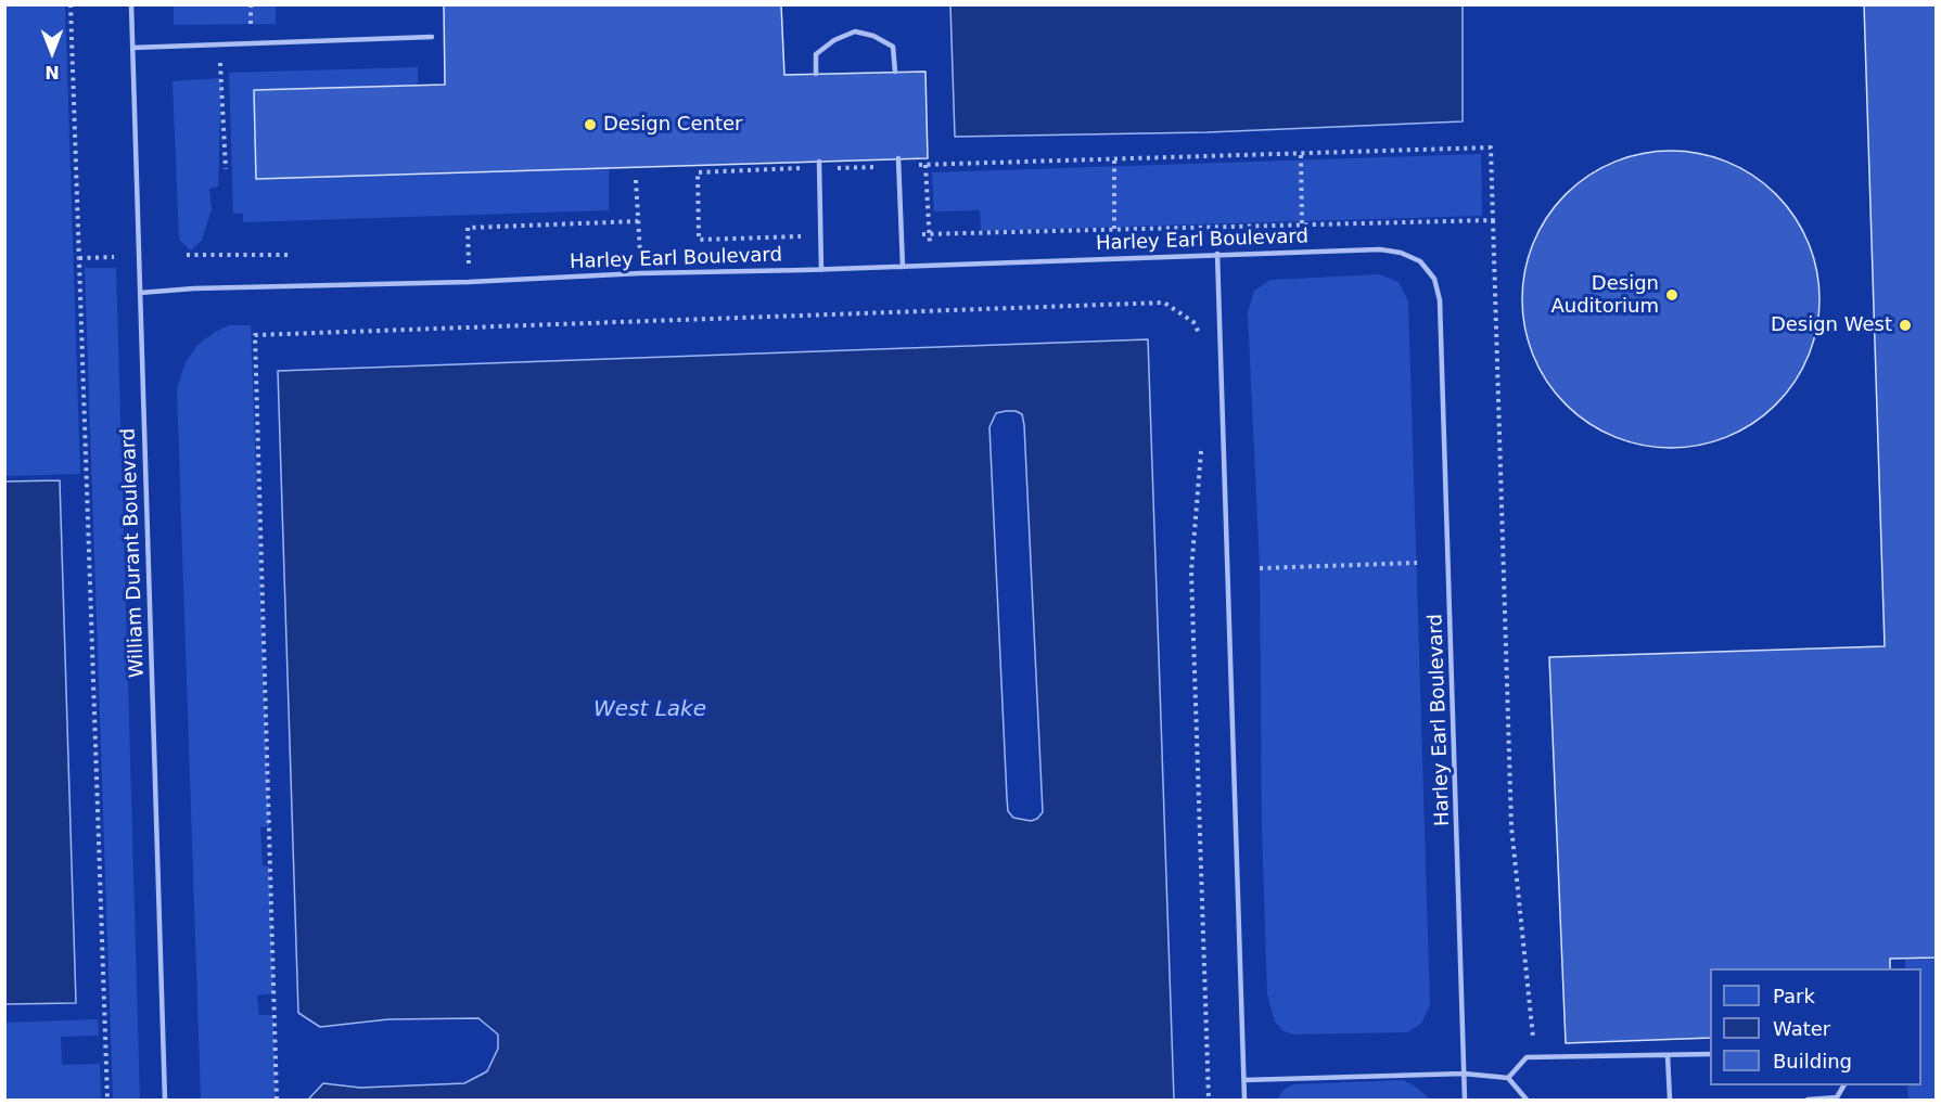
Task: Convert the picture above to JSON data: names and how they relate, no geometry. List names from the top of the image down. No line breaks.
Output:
{"streets":{"lane":["Harley Earl Boulevard","William Durant Boulevard"]},"crossings":[["Harley Earl Boulevard","William Durant Boulevard"]],"water":["West Lake"],"places":["Design Center","Design Auditorium","Design West"],"legend":["Park","Water","Building"],"north":"bottom"}
